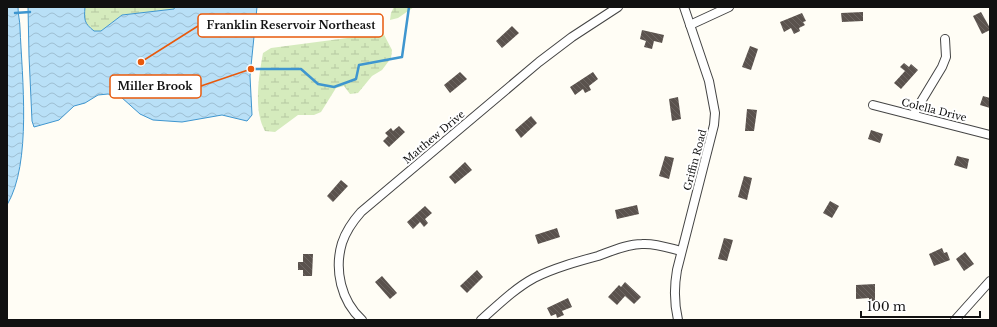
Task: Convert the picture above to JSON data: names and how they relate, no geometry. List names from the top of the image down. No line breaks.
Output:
{"streets":{"street":["Colella Drive","Matthew Drive","Griffin Road"]},"places":["Franklin Reservoir Northeast","Miller Brook"],"scale_bar":"100 m"}
